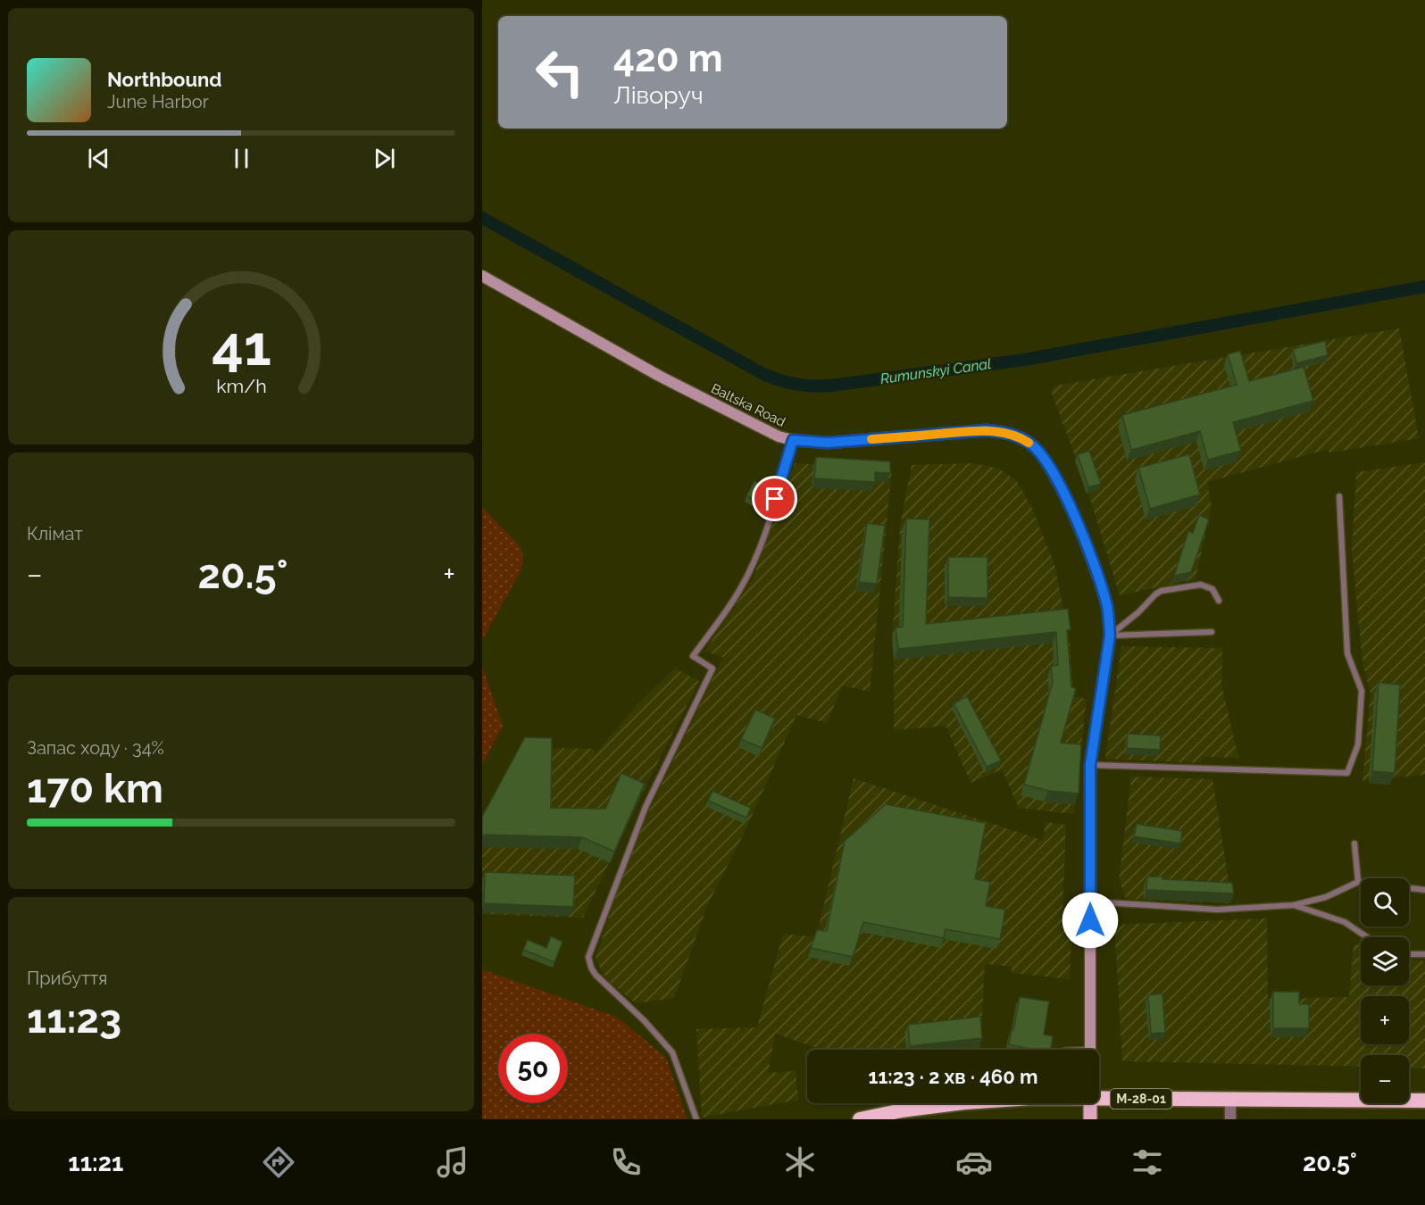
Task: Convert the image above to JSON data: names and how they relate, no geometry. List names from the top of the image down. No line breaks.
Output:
{"streets":{"highway":["М-28-01"],"main road":["Baltska Road"]},"water":["Rumunskyi Canal"],"page":{"turn":["420 m","Ліворуч"],"song":["Northbound","June Harbor"],"tile":["Клімат",["Запас ходу · 34%","170 km"],["Прибуття","11:23"]],"heat":["−","20.5°","+"],"map_buttons":["+","−"],"limit":"50","trip":"11:23 · 2 хв · 460 m","tabs":["11:21","20.5°"],"gauge":["41","km/h"]}}
